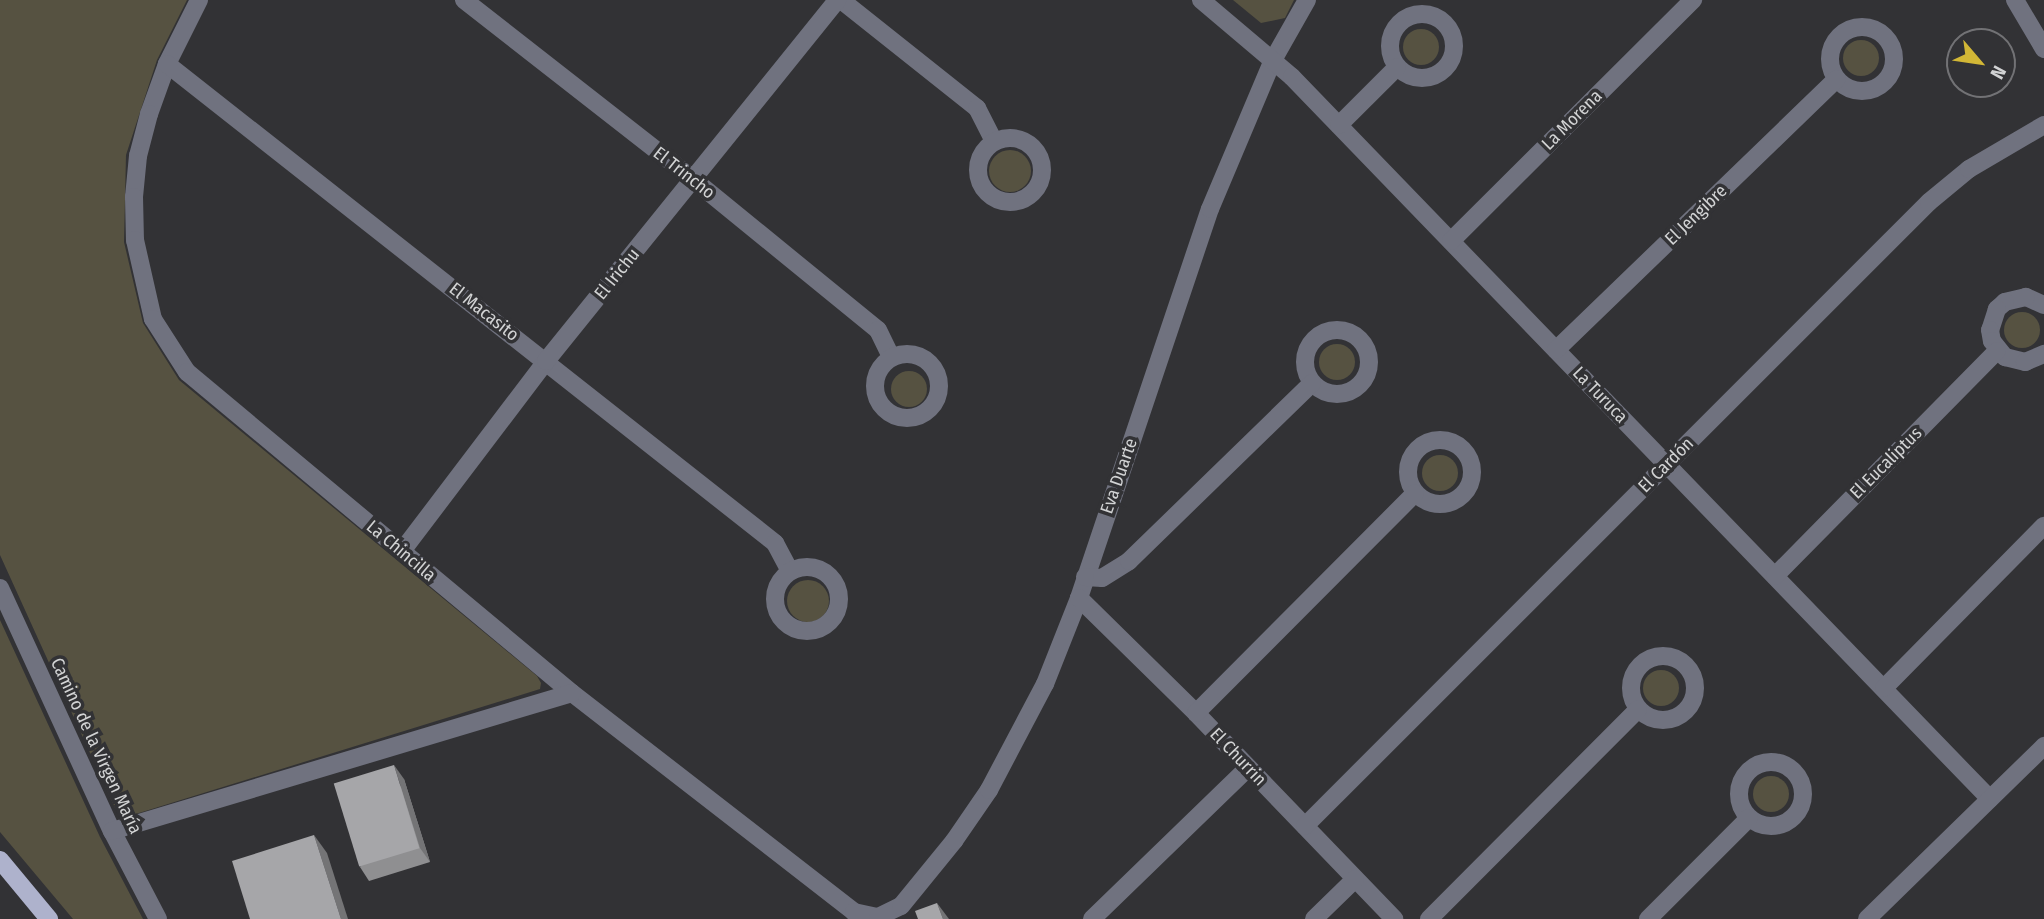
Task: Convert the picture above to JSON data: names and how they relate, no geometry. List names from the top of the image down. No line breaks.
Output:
{"streets":{"street":["La Morena","El Trincho","El Jengibre","El Irichu","El Macasito","La Turuca","El Eucaliptus","El Cardón","Eva Duarte","La Chincilla","Camino de la Virgen María","El Churrin"]},"crossings":[["La Morena","La Turuca"],["El Trincho","El Irichu"],["El Jengibre","La Turuca"],["El Irichu","El Macasito"],["El Irichu","La Chincilla"],["El Macasito","La Chincilla"],["La Turuca","El Eucaliptus"],["La Turuca","El Cardón"],["La Turuca","Eva Duarte"],["El Cardón","El Churrin"],["Eva Duarte","La Chincilla"],["Eva Duarte","El Churrin"]],"north":"bottom right"}
